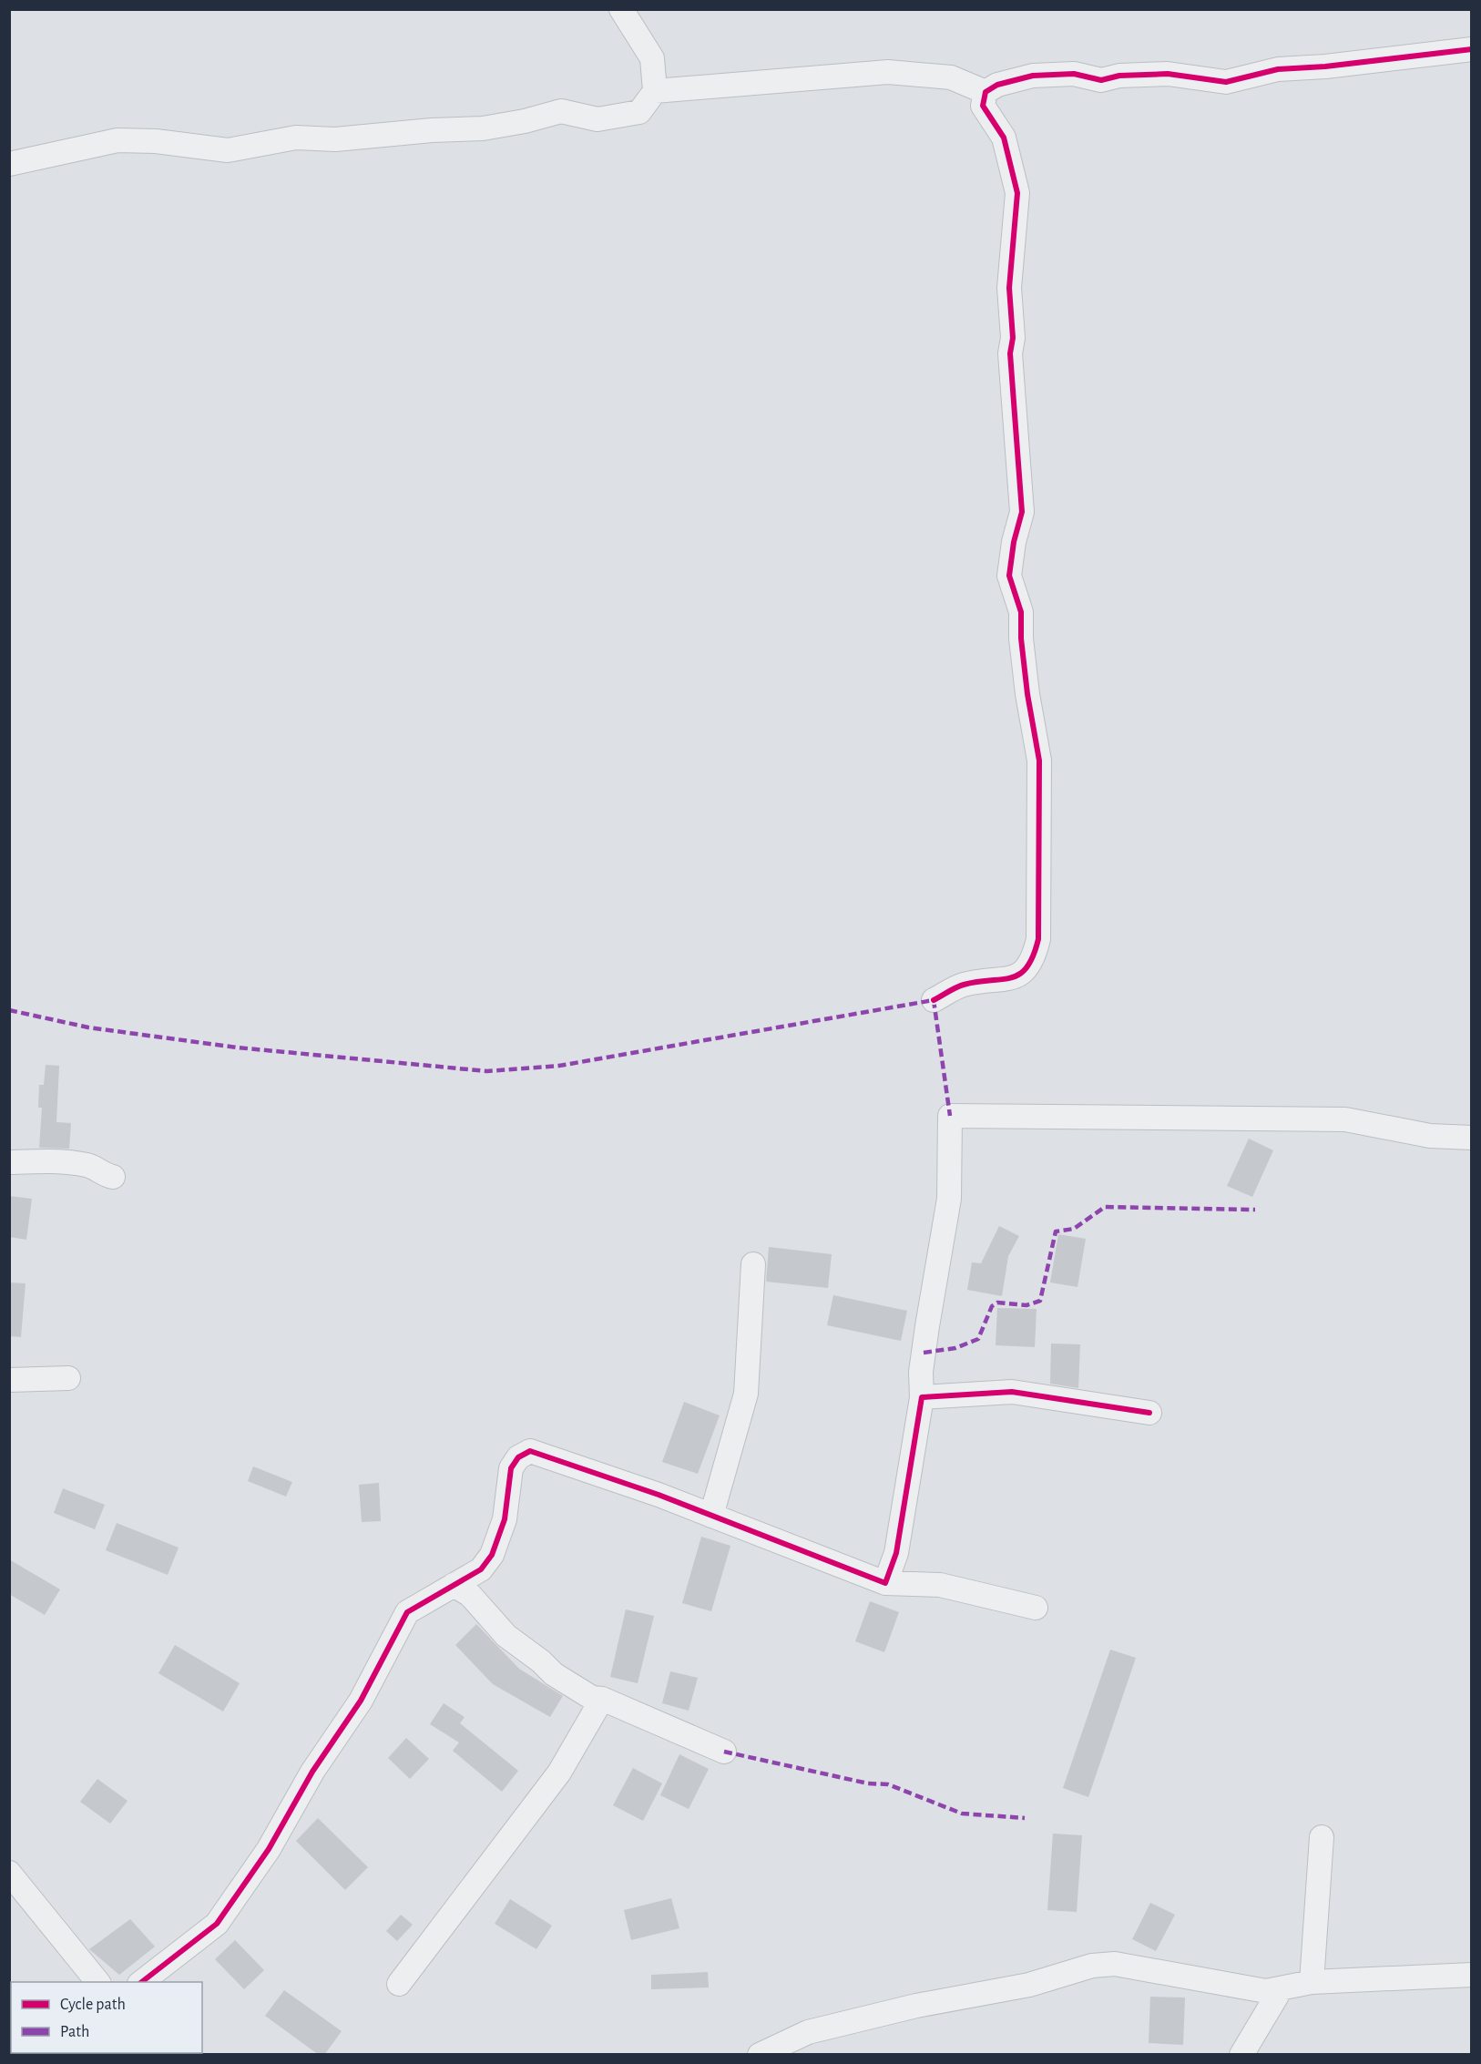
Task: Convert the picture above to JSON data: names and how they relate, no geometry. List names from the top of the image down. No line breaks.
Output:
{"legend":["Cycle path","Path"]}
